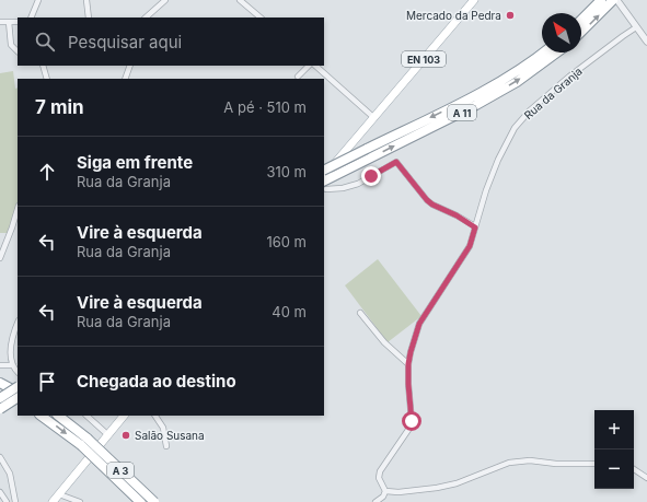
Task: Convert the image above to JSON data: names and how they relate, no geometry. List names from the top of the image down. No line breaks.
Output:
{"streets":{"highway":["A 11","A 3"],"main road":["EN 103"],"street":["Rua da Granja"]},"places":["Mercado da Pedra","Salão Susana"],"north":"top left","page":{"search":"Pesquisar aqui","heading":["7 min","A pé · 510 m"],"list":[["Siga em frente","Rua da Granja","310 m"],["Vire à esquerda","Rua da Granja","160 m"],["Vire à esquerda","Rua da Granja","40 m"],"Chegada ao destino"],"map_buttons":["+","−"]}}
